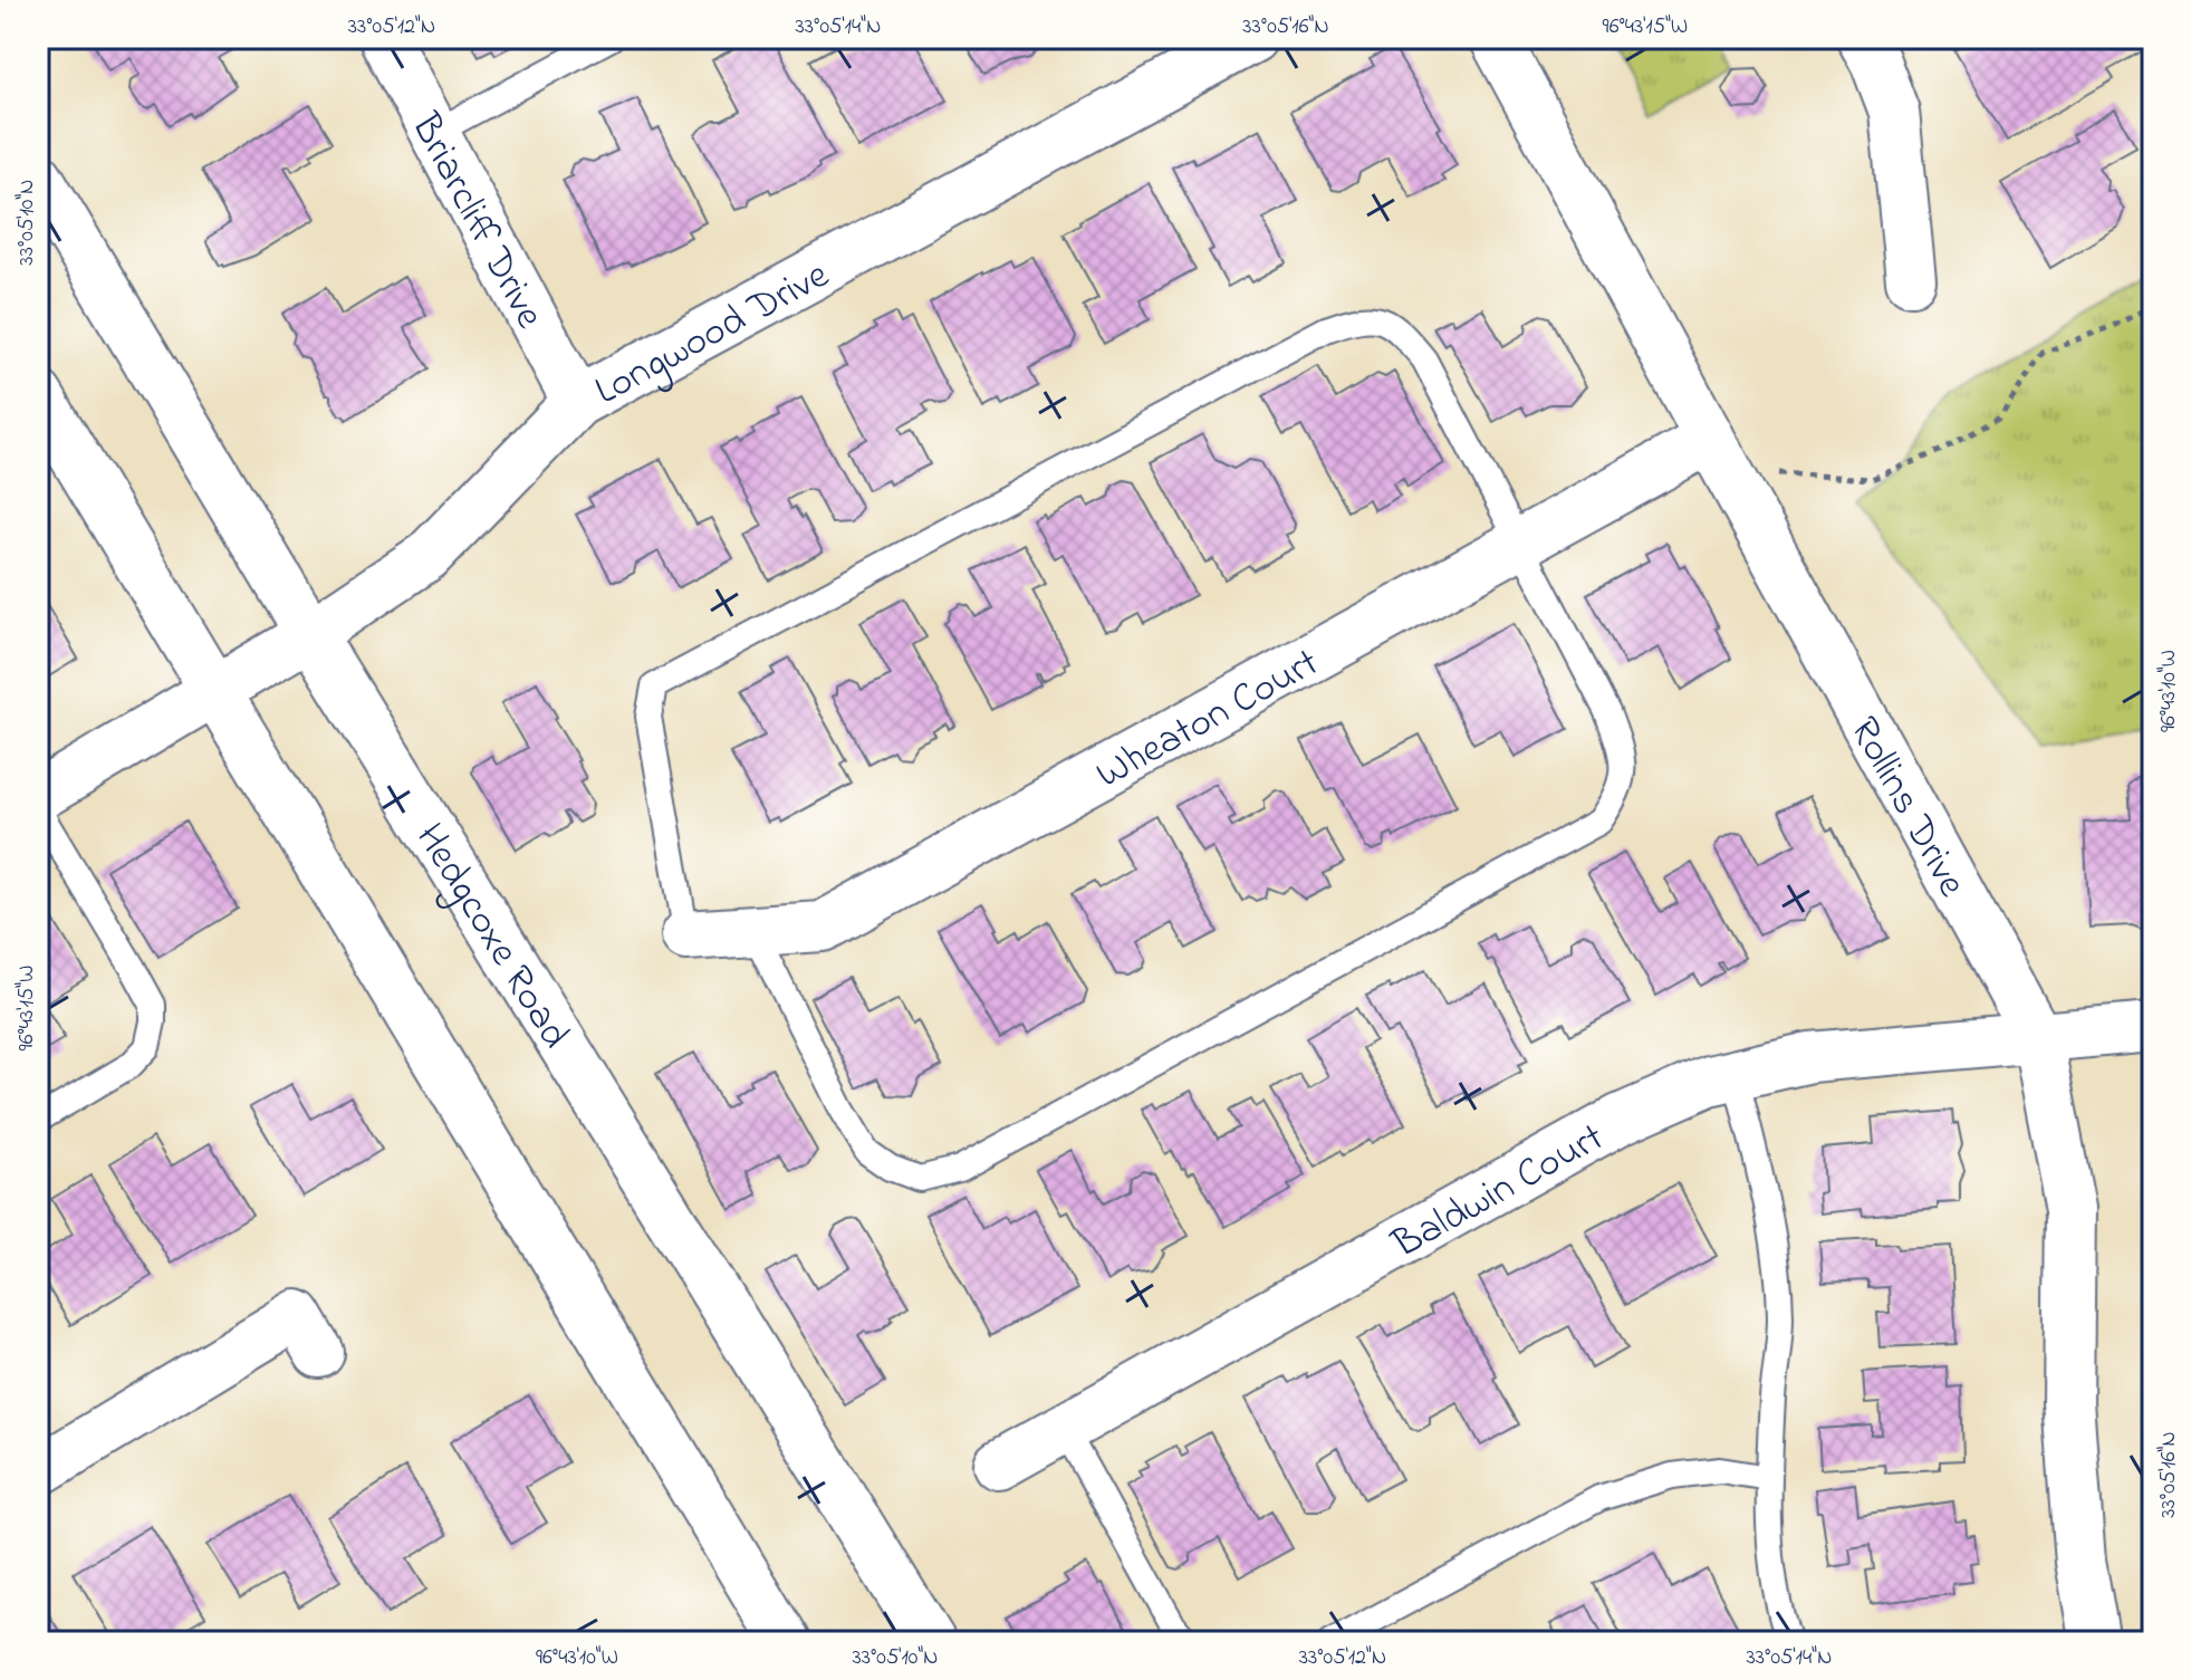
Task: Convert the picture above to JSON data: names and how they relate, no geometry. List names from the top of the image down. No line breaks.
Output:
{"streets":{"street":["Briarcliff Drive","Longwood Drive","Wheaton Court","Rollins Drive","Hedgcoxe Road","Baldwin Court"]},"crossings":[["Briarcliff Drive","Longwood Drive"],["Longwood Drive","Hedgcoxe Road"],["Wheaton Court","Rollins Drive"],["Rollins Drive","Baldwin Court"]],"coordinates":["33°05'12\"N","33°05'14\"N","33°05'16\"N","96°43'15\"W","33°05'10\"N","96°43'10\"W"]}
